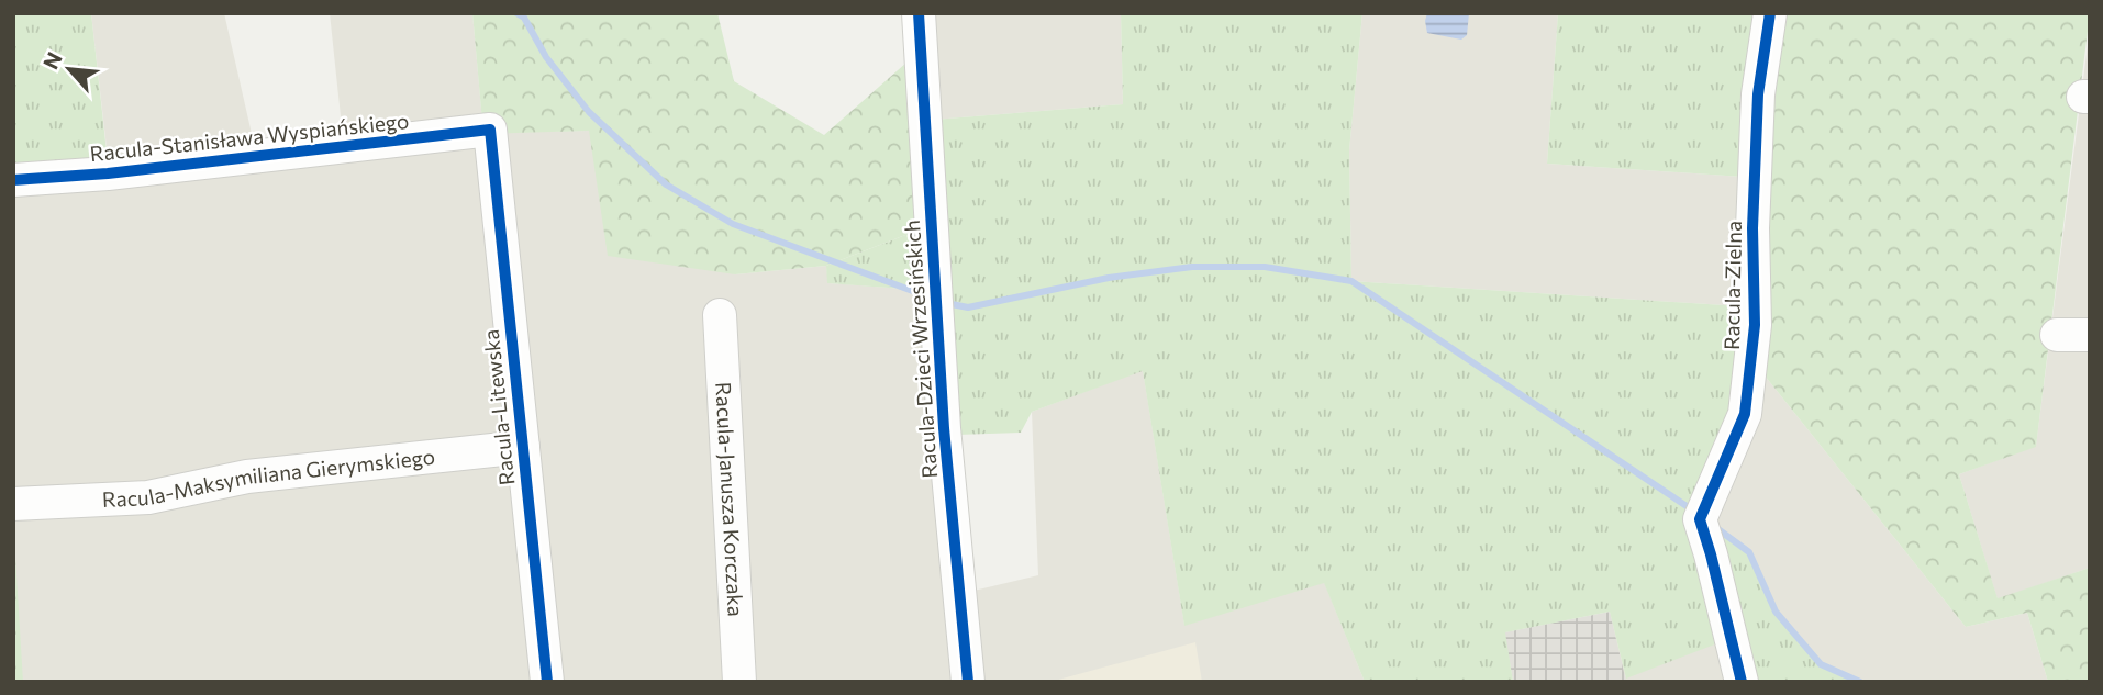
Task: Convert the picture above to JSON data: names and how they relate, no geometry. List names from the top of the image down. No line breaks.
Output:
{"streets":{"street":["Racula-Stanisława Wyspiańskiego","Racula-Zielna","Racula-Dzieci Wrzesińskich","Racula-Litewska","Racula-Maksymiliana Gierymskiego","Racula-Janusza Korczaka"]},"crossings":[["Racula-Stanisława Wyspiańskiego","Racula-Litewska"],["Racula-Litewska","Racula-Maksymiliana Gierymskiego"]],"north":"top left"}
